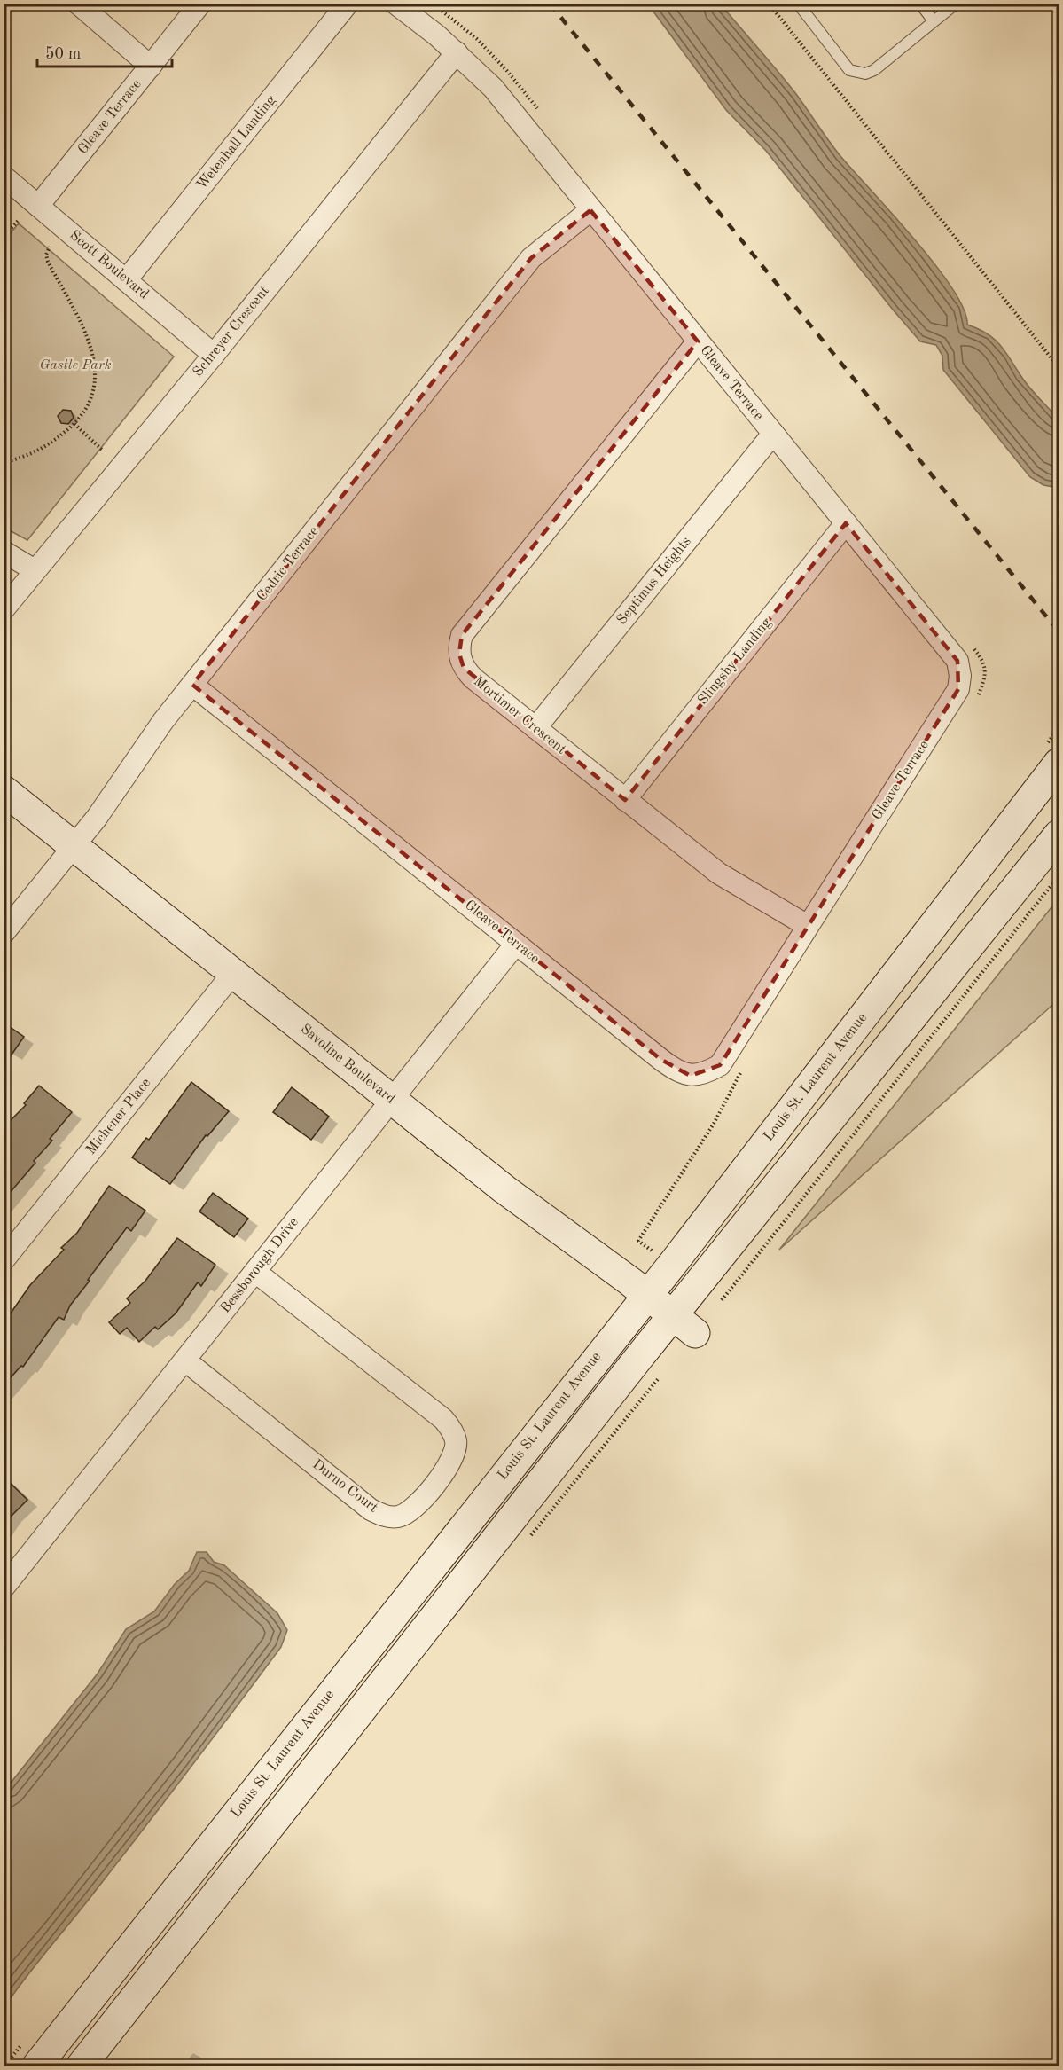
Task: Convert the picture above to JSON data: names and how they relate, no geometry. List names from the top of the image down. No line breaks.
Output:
{"streets":{"main road":["Savoline Boulevard","Louis St. Laurent Avenue"],"street":["Gleave Terrace","Wetenhall Landing","Scott Boulevard","Schreyer Crescent","Cedric Terrace","Septimus Heights","Slingsby Landing","Mortimer Crescent","Michener Place","Bessborough Drive","Durno Court"]},"crossings":[["Gleave Terrace","Scott Boulevard"],["Gleave Terrace","Schreyer Crescent"],["Gleave Terrace","Cedric Terrace"],["Gleave Terrace","Septimus Heights"],["Gleave Terrace","Slingsby Landing"],["Gleave Terrace","Mortimer Crescent"],["Gleave Terrace","Bessborough Drive"],["Wetenhall Landing","Scott Boulevard"],["Scott Boulevard","Schreyer Crescent"],["Cedric Terrace","Savoline Boulevard"],["Septimus Heights","Mortimer Crescent"],["Slingsby Landing","Mortimer Crescent"],["Savoline Boulevard","Louis St. Laurent Avenue"],["Savoline Boulevard","Michener Place"],["Savoline Boulevard","Bessborough Drive"],["Bessborough Drive","Durno Court"]],"parks":["Gastle Park"],"scale_bar":"50 m"}
